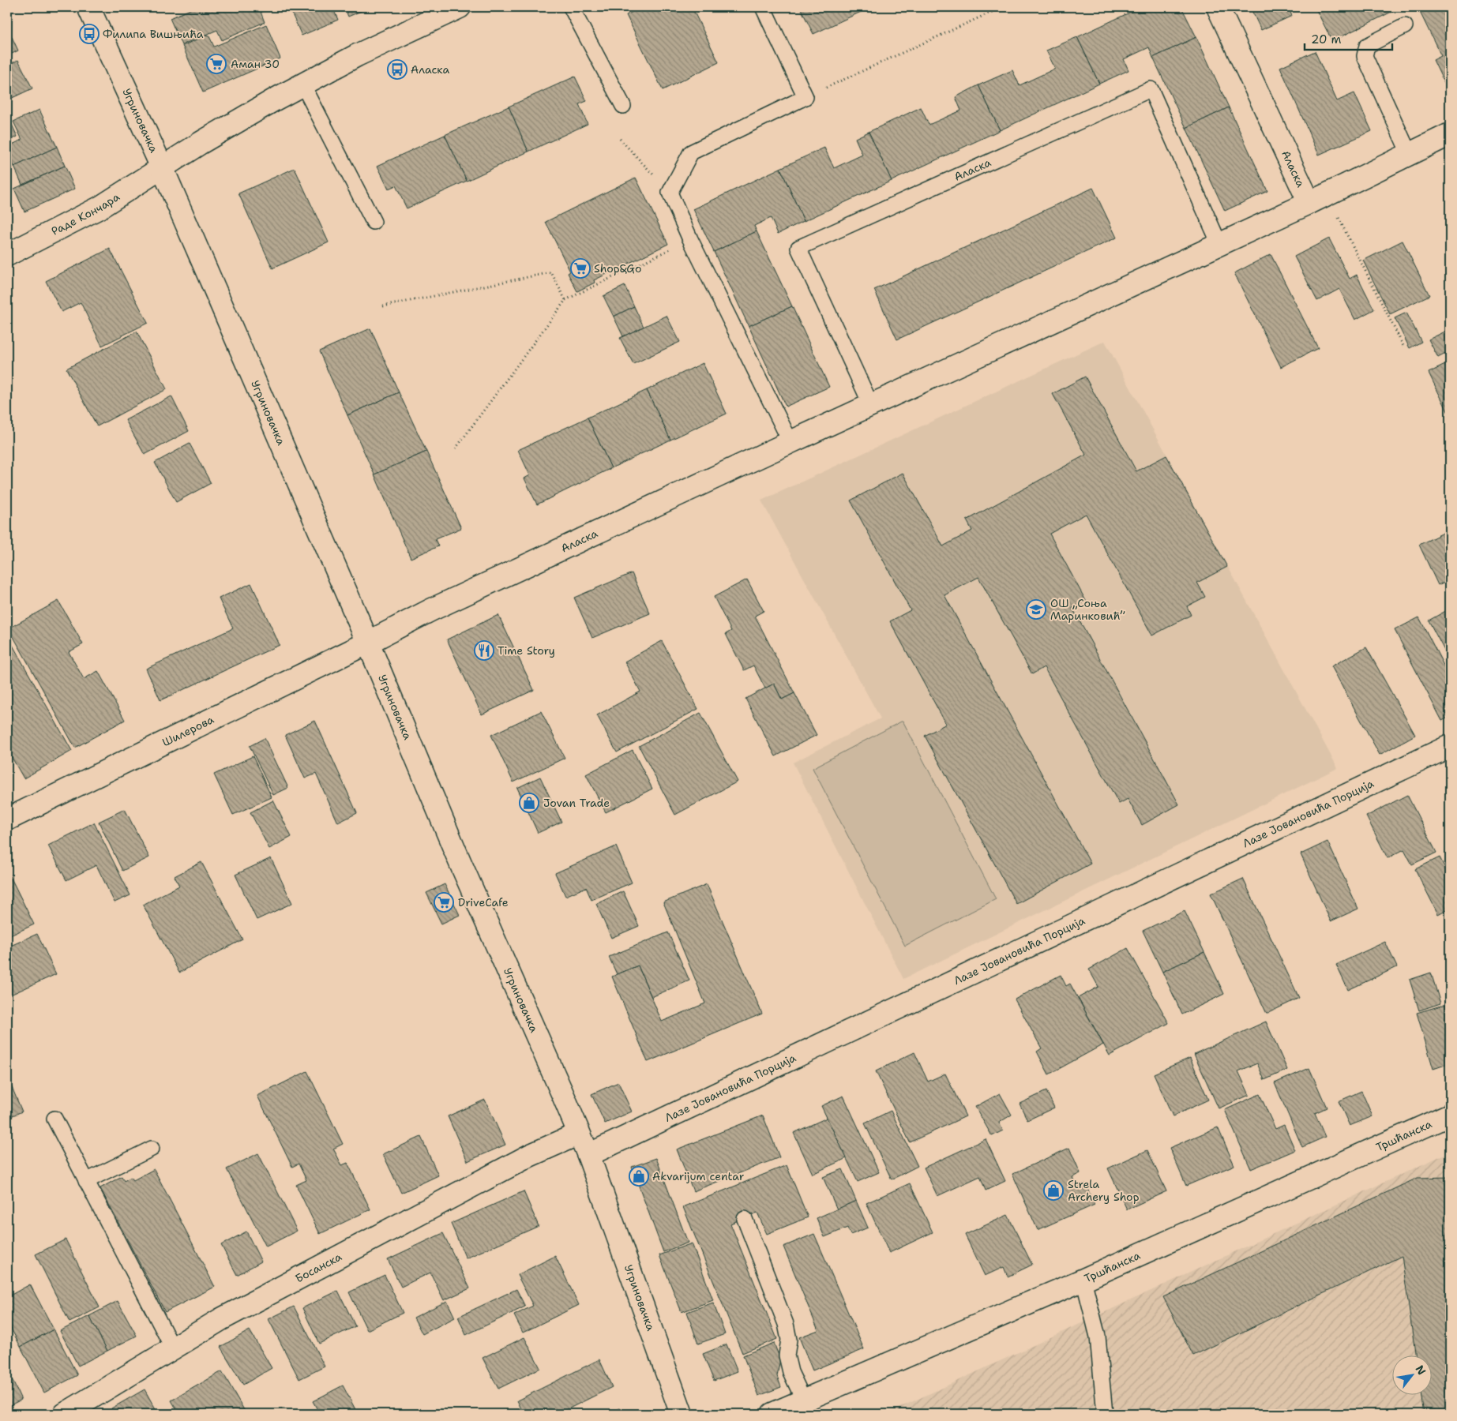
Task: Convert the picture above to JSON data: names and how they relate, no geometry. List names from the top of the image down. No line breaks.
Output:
{"streets":{"street":["Угриновачка","Аласка","Раде Кончара","Шилерова","Лазе Јовановића Порција","Тршћанска","Босанска"]},"crossings":[["Угриновачка","Аласка"],["Угриновачка","Раде Кончара"],["Угриновачка","Шилерова"],["Угриновачка","Лазе Јовановића Порција"],["Угриновачка","Босанска"],["Аласка","Шилерова"]],"places":{"bus stop":["Филипа Вишњића","Аласка"],"supermarket":["Аман 30","Shop&Go","DriveCafe"],"school or university":["ОШ „Соња Маринковић”"],"restaurant":["Time Story"],"shop":["Jovan Trade","Akvarijum centar","Strela Archery Shop"]},"scale_bar":"20 m","north":"top right"}
